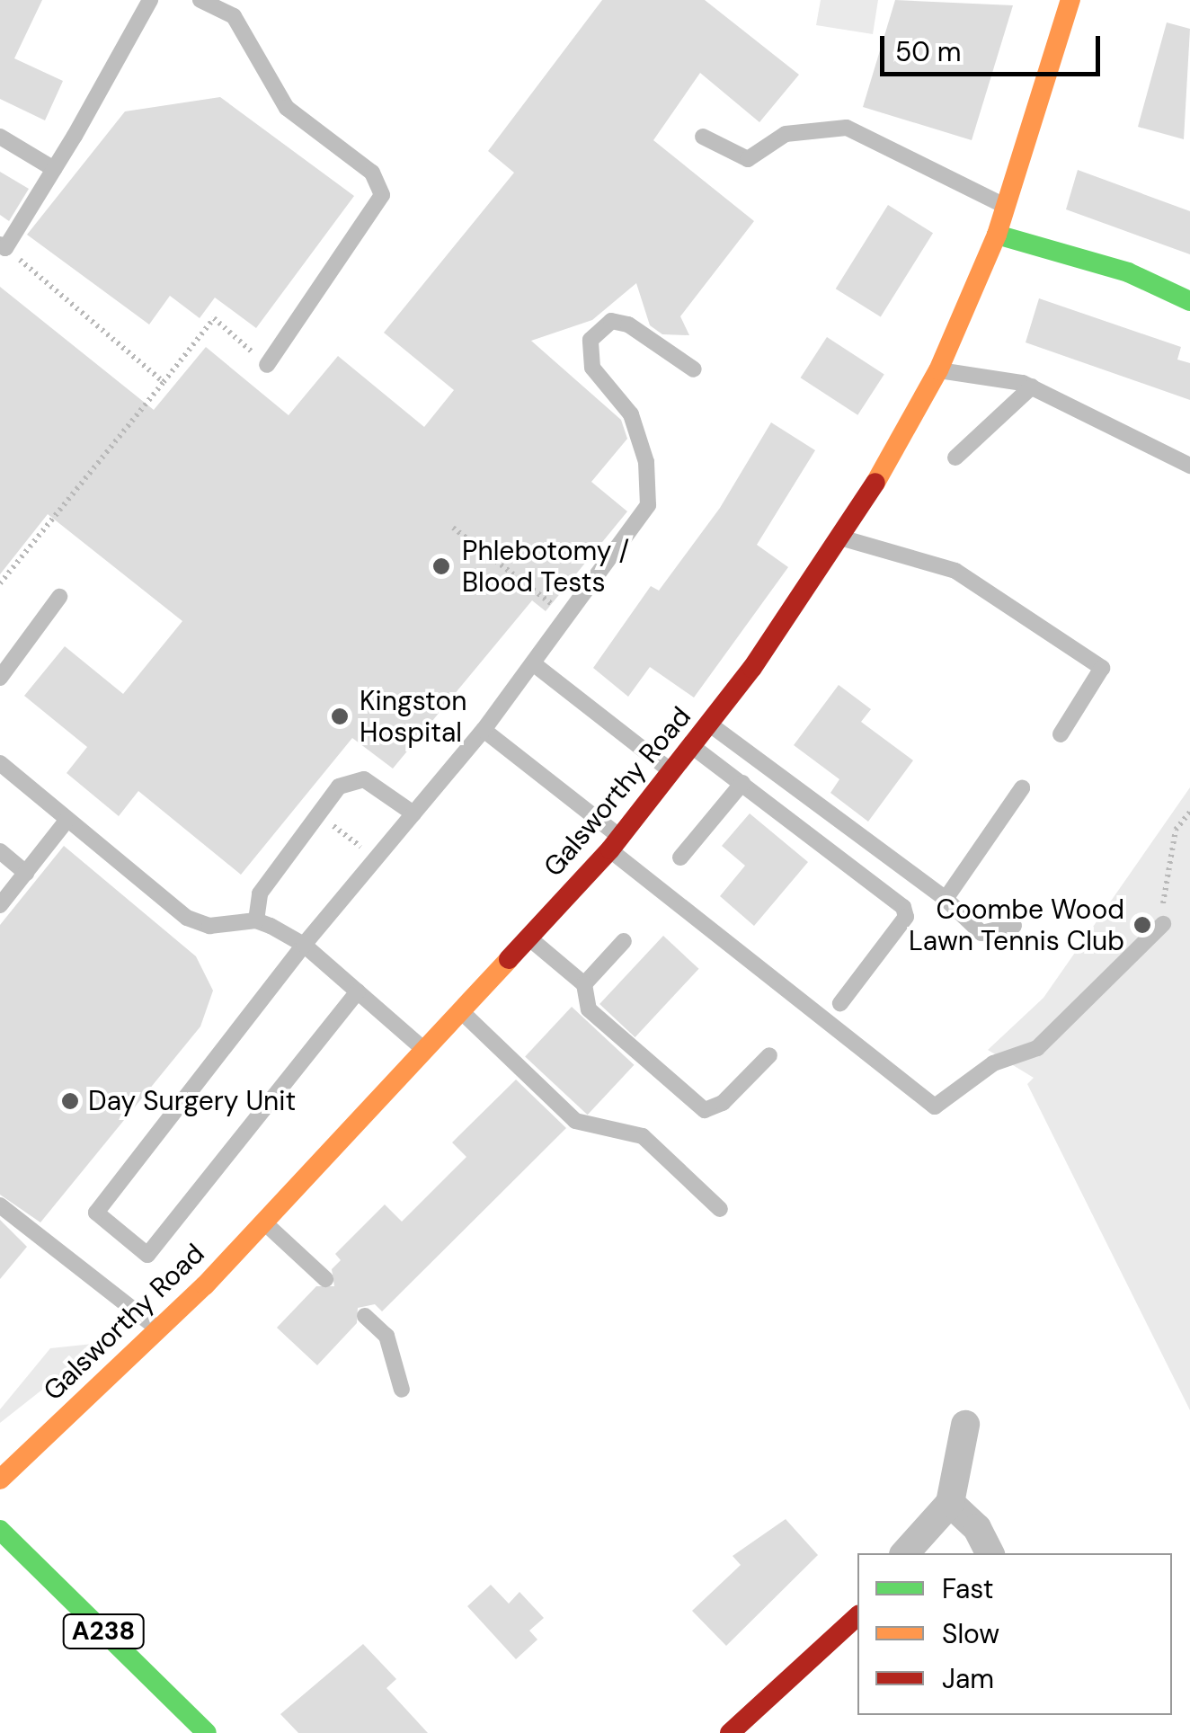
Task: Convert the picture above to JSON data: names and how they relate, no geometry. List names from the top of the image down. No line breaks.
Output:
{"streets":{"street":["Galsworthy Road","A238"]},"places":["Phlebotomy / Blood Tests","Kingston Hospital","Coombe Wood Lawn Tennis Club","Day Surgery Unit"],"legend":["Fast","Slow","Jam"],"scale_bar":"50 m"}
